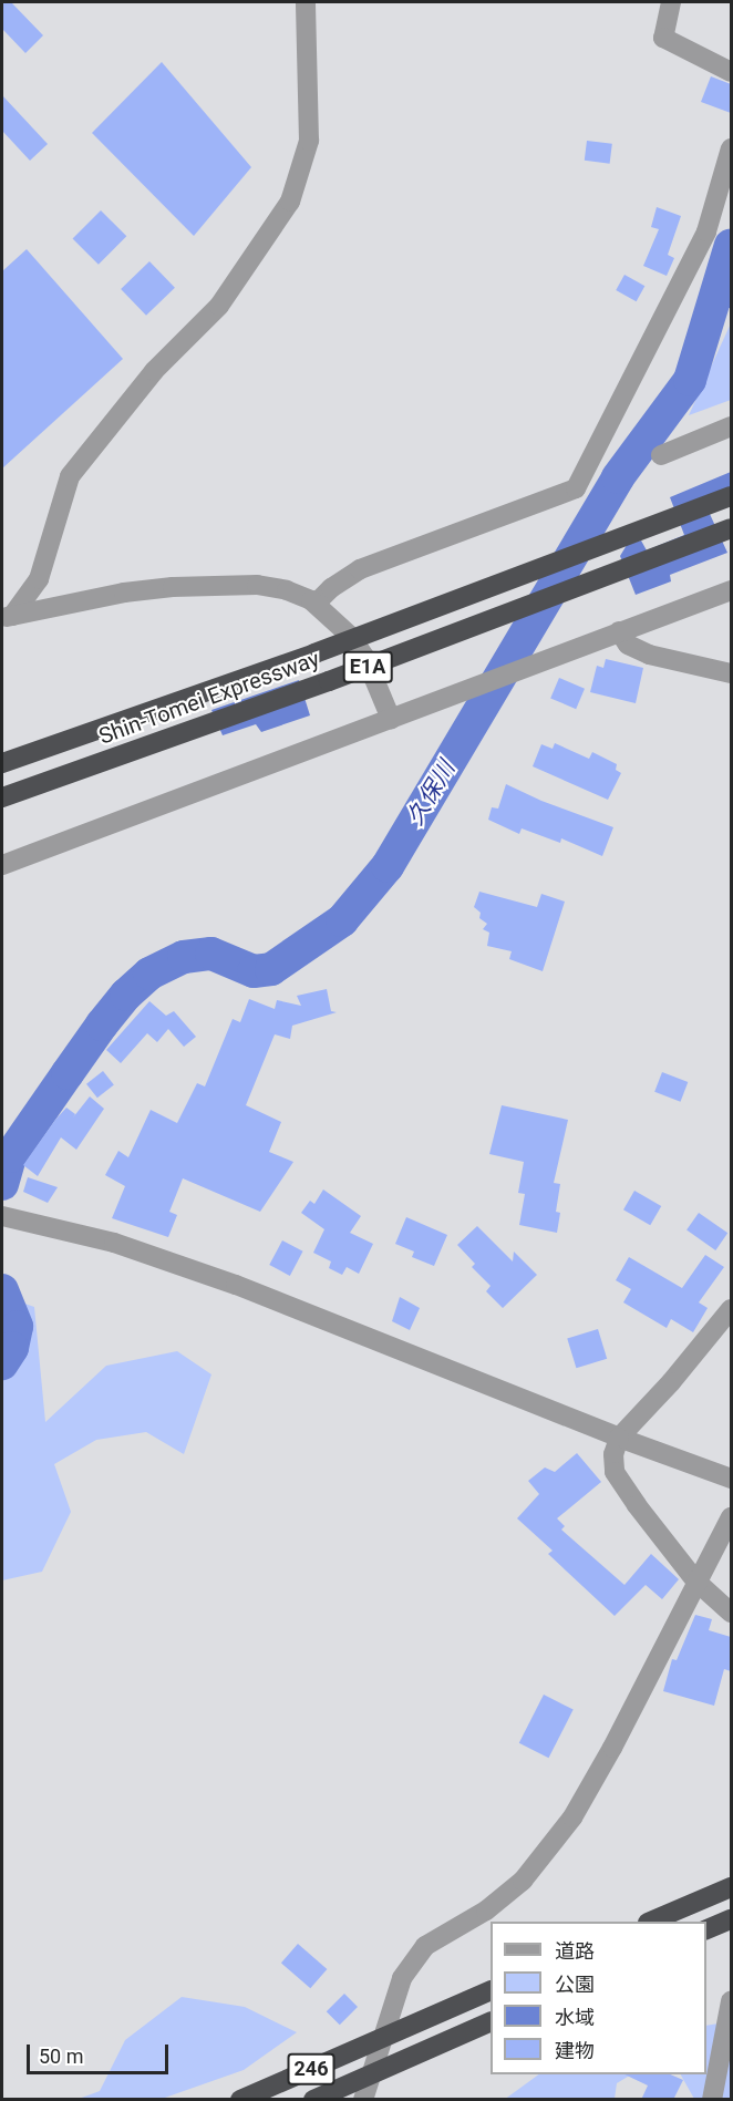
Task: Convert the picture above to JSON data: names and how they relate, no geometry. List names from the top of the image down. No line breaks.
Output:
{"streets":{"highway":["E1A","Shin-Tomei Expressway","246"]},"water":["久保川"],"legend":["道路","公園","水域","建物"],"scale_bar":"50 m"}
